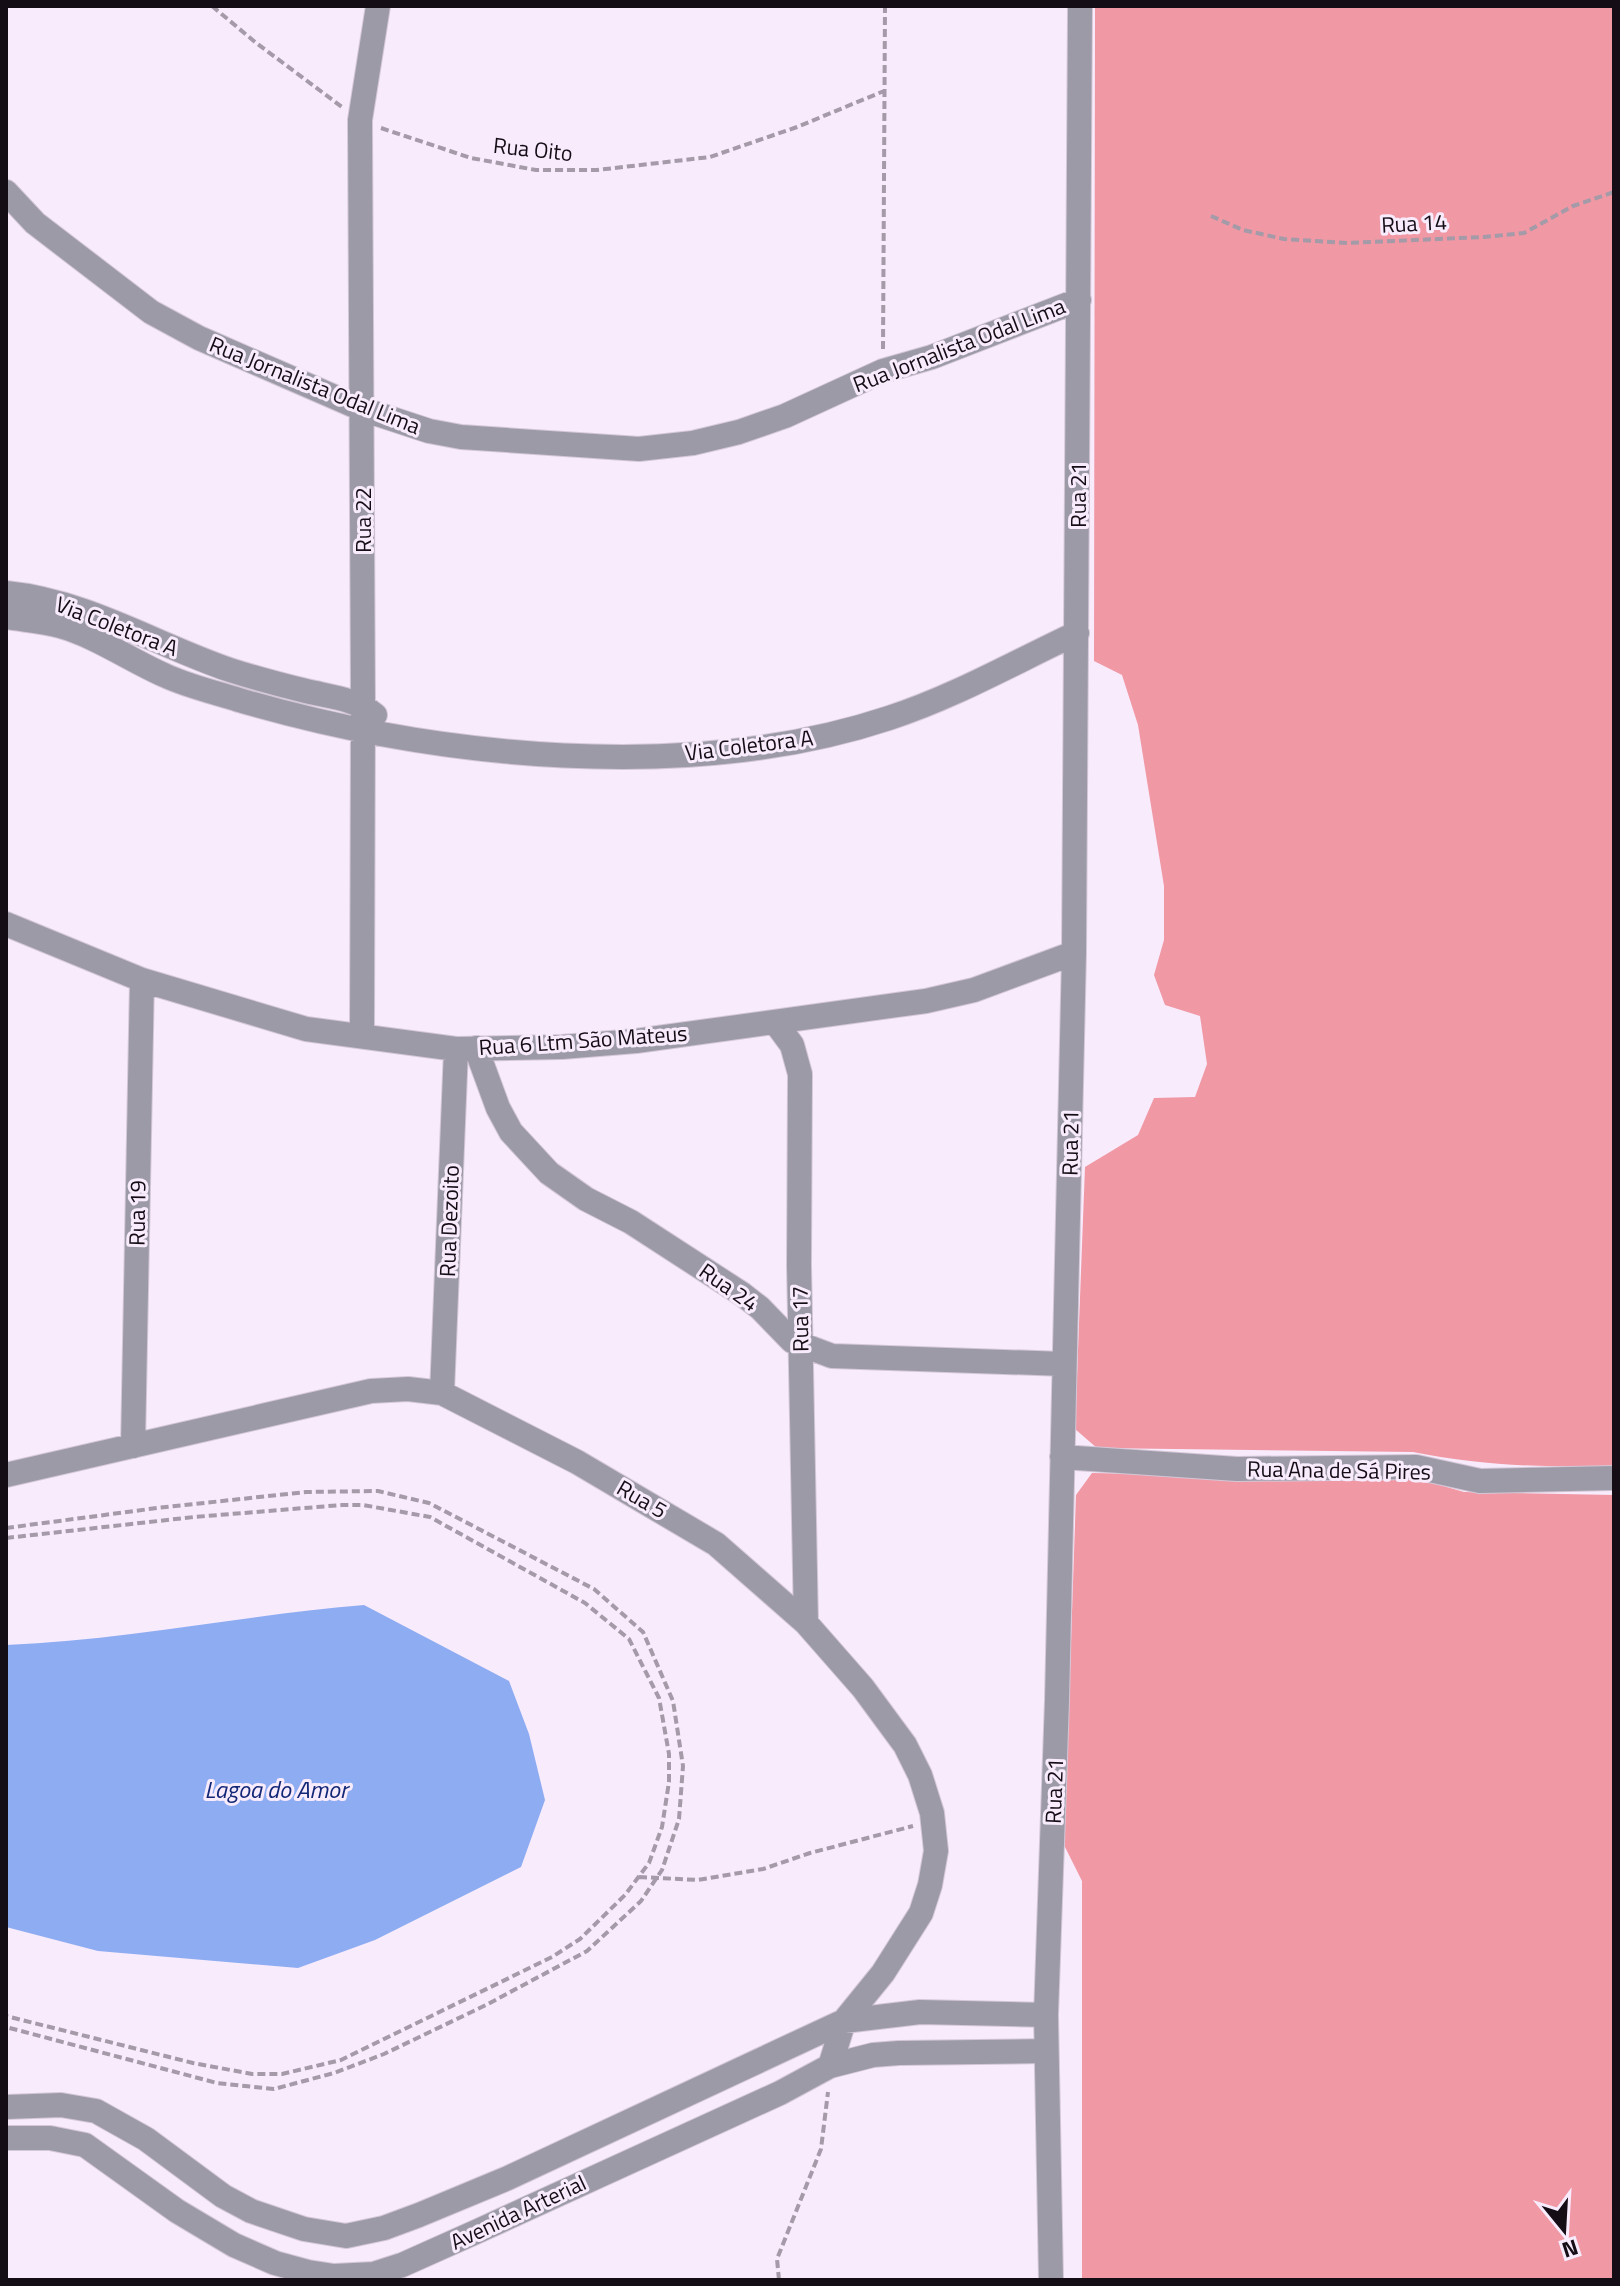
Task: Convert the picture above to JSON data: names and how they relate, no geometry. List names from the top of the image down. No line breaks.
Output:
{"streets":{"street":["Rua Jornalista Odal Lima","Rua 21","Rua 22","Via Coletora A","Rua 6 Ltm São Mateus","Rua 19","Rua Dezoito","Rua 24","Rua 17","Rua Ana de Sá Pires","Rua 5","Avenida Arterial"],"path":["Rua Oito","Rua 14"]},"crossings":[["Rua Oito","Rua 22"],["Rua Jornalista Odal Lima","Rua 21"],["Rua Jornalista Odal Lima","Rua 22"],["Rua 21","Via Coletora A"],["Rua 21","Rua 6 Ltm São Mateus"],["Rua 21","Rua 24"],["Rua 21","Rua Ana de Sá Pires"],["Rua 21","Avenida Arterial"],["Rua 22","Via Coletora A"],["Rua 22","Rua 6 Ltm São Mateus"],["Rua 6 Ltm São Mateus","Rua 19"],["Rua 6 Ltm São Mateus","Rua Dezoito"],["Rua 6 Ltm São Mateus","Rua 24"],["Rua 6 Ltm São Mateus","Rua 17"],["Rua 19","Rua 5"],["Rua Dezoito","Rua 24"],["Rua Dezoito","Rua 5"],["Rua 24","Rua 17"],["Rua 17","Rua 5"],["Rua 5","Avenida Arterial"]],"water":["Lagoa do Amor"],"north":"bottom"}
